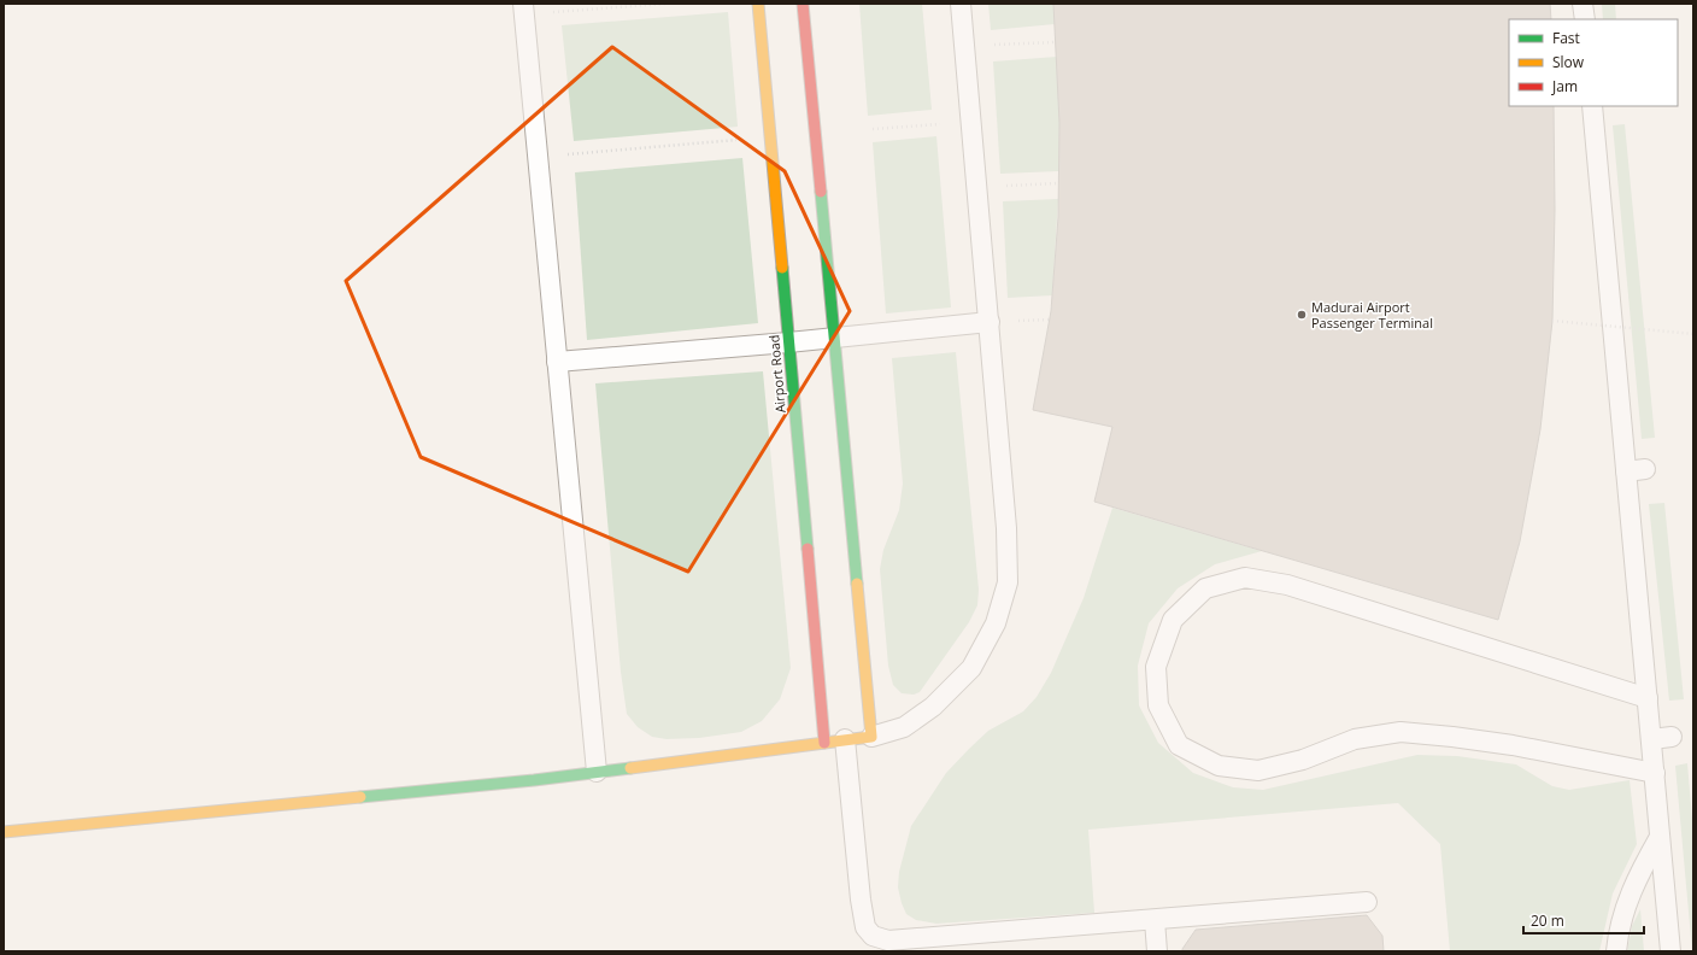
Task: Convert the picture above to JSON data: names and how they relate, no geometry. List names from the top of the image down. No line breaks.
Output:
{"streets":{"main road":["Airport Road"]},"places":["Madurai Airport Passenger Terminal"],"legend":["Fast","Slow","Jam"],"scale_bar":"20 m"}
